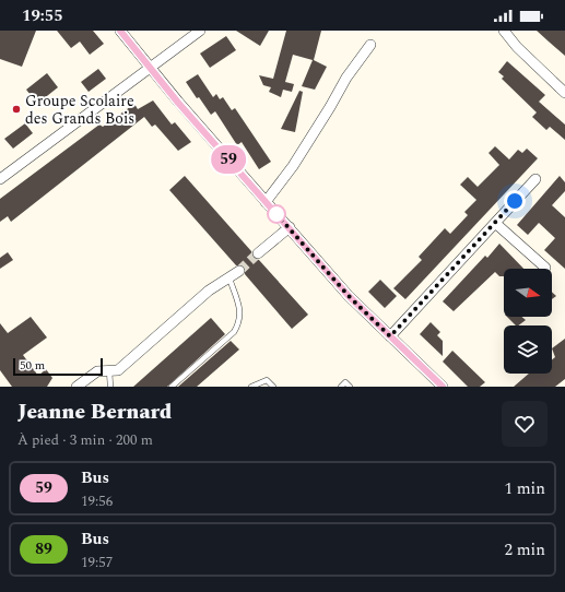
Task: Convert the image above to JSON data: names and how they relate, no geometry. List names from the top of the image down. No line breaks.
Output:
{"places":["Groupe Scolaire des Grands Bois"],"lines":["bus line 59"],"scale_bar":"50 m","north":"right","page":{"status":"19:55","on_map":"59","scale":"50 m","heading":["Jeanne Bernard","À pied · 3 min · 200 m"],"list":[{"mark":"59","name":"Bus","note":"19:56","value":"1 min"},{"mark":"89","name":"Bus","note":"19:57","value":"2 min"}]}}
